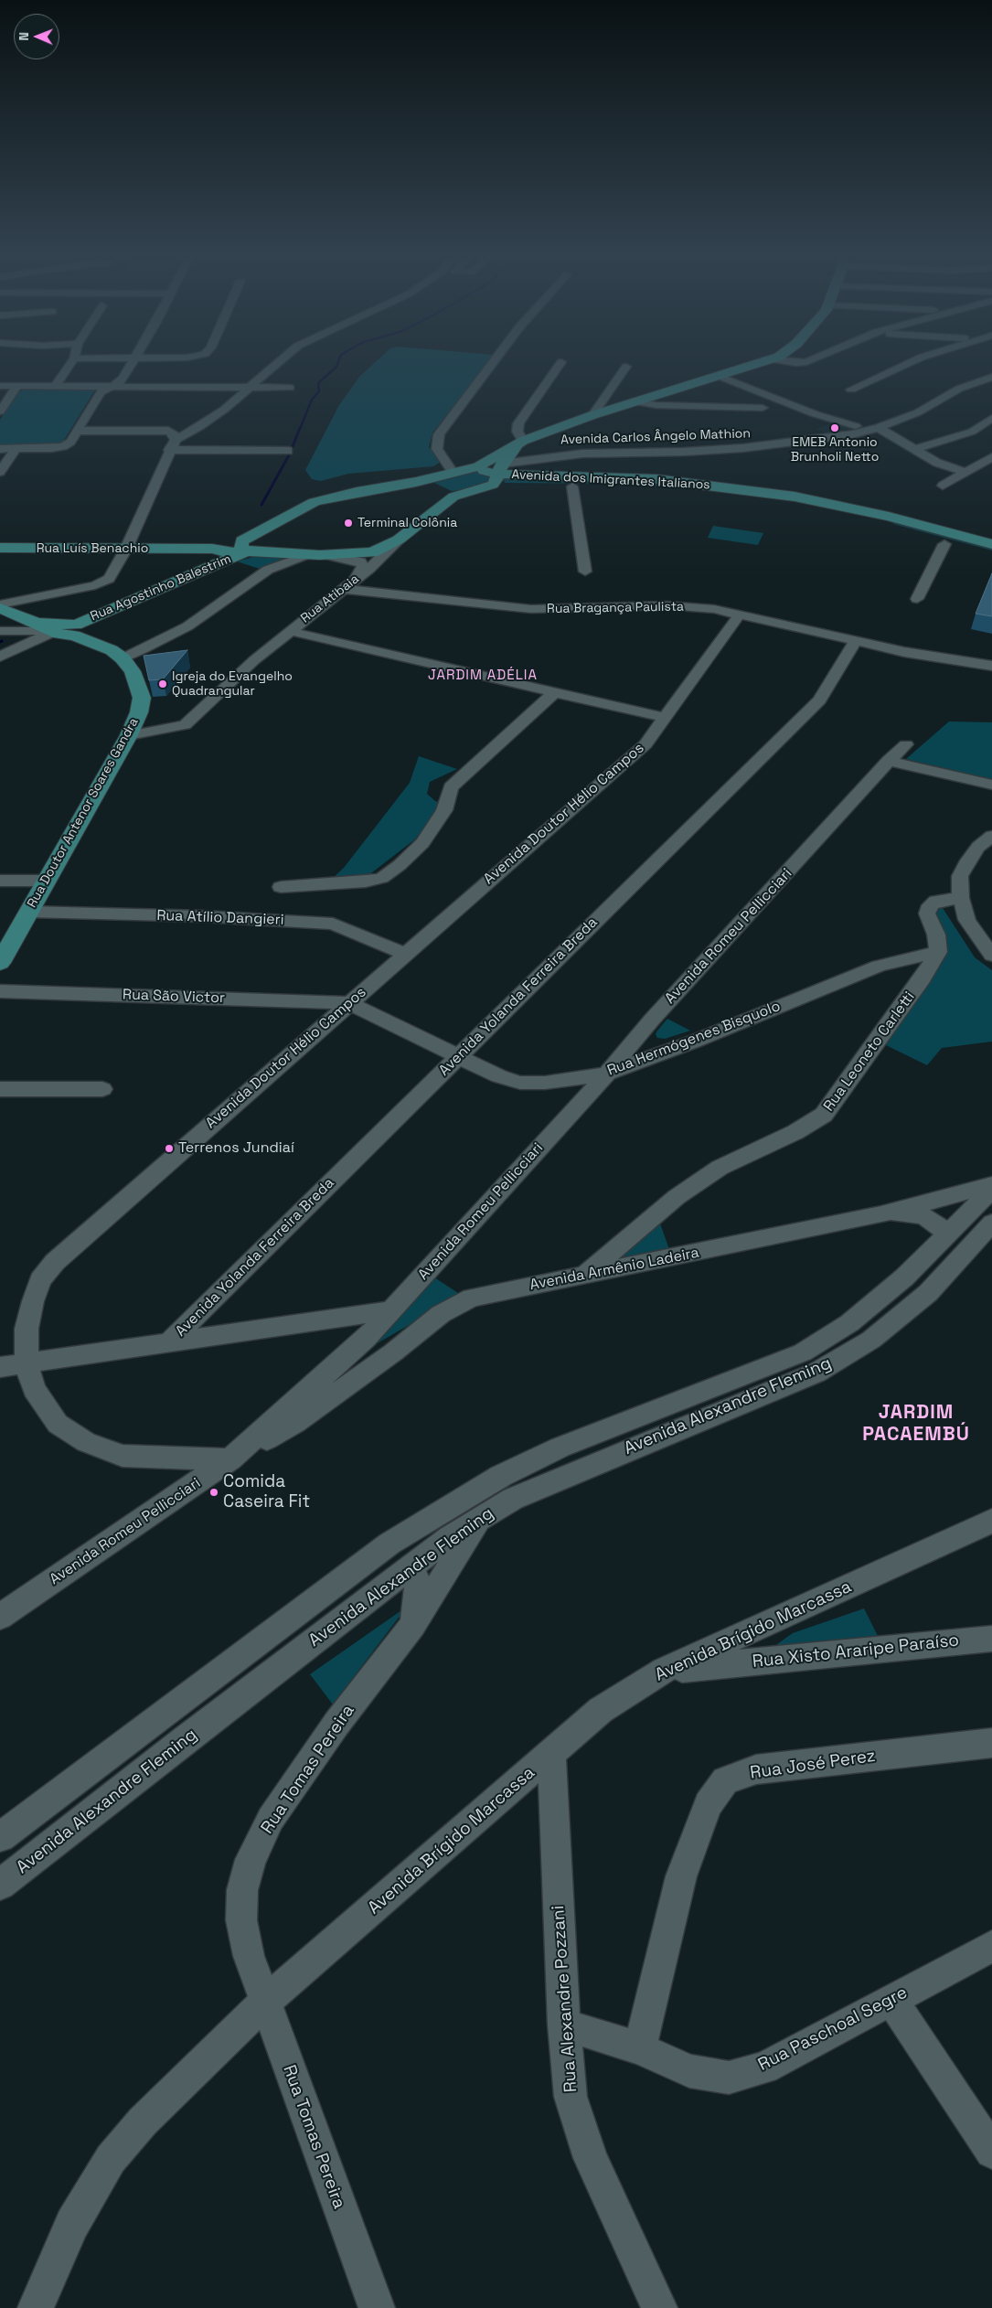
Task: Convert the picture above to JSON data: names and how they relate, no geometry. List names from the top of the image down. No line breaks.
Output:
{"streets":{"main road":["Avenida dos Imigrantes Italianos","Rua Luís Benachio","Rua Agostinho Balestrim","Rua Atibaia","Rua Doutor Antenor Soares Gandra"],"street":["Avenida Carlos Ângelo Mathion","Rua Bragança Paulista","Avenida Doutor Hélio Campos","Rua Atílio Dangieri","Avenida Romeu Pellicciari","Rua São Victor","Avenida Yolanda Ferreira Breda","Rua Hermógenes Bisquolo","Rua Leoneto Carletti","Avenida Armênio Ladeira","Avenida Alexandre Fleming","Avenida Brígido Marcassa","Rua Xisto Araripe Paraíso","Rua José Perez","Rua Tomas Pereira","Rua Alexandre Pozzani","Rua Paschoal Segre"]},"crossings":[["Avenida Carlos Ângelo Mathion","Avenida dos Imigrantes Italianos"],["Avenida dos Imigrantes Italianos","Rua Atibaia"],["Rua Luís Benachio","Rua Agostinho Balestrim"],["Rua Agostinho Balestrim","Rua Doutor Antenor Soares Gandra"],["Rua Atibaia","Rua Bragança Paulista"],["Rua Atibaia","Rua Doutor Antenor Soares Gandra"],["Rua Bragança Paulista","Avenida Doutor Hélio Campos"],["Rua Bragança Paulista","Avenida Yolanda Ferreira Breda"],["Rua Doutor Antenor Soares Gandra","Rua Atílio Dangieri"],["Avenida Doutor Hélio Campos","Rua Atílio Dangieri"],["Avenida Doutor Hélio Campos","Avenida Romeu Pellicciari"],["Avenida Doutor Hélio Campos","Rua São Victor"],["Avenida Doutor Hélio Campos","Rua Hermógenes Bisquolo"],["Avenida Doutor Hélio Campos","Avenida Armênio Ladeira"],["Avenida Romeu Pellicciari","Rua Hermógenes Bisquolo"],["Avenida Romeu Pellicciari","Avenida Armênio Ladeira"],["Rua São Victor","Rua Hermógenes Bisquolo"],["Avenida Yolanda Ferreira Breda","Rua Hermógenes Bisquolo"],["Rua Hermógenes Bisquolo","Rua Leoneto Carletti"],["Rua Leoneto Carletti","Avenida Armênio Ladeira"],["Avenida Alexandre Fleming","Rua Tomas Pereira"],["Avenida Brígido Marcassa","Rua Xisto Araripe Paraíso"],["Avenida Brígido Marcassa","Rua Tomas Pereira"],["Avenida Brígido Marcassa","Rua Alexandre Pozzani"],["Rua José Perez","Rua Paschoal Segre"],["Rua Alexandre Pozzani","Rua Paschoal Segre"]],"districts":["JARDIM ADÉLIA","JARDIM PACAEMBÚ"],"places":["EMEB Antonio Brunholi Netto","Terminal Colônia","Igreja do Evangelho Quadrangular","Terrenos Jundiaí","Comida Caseira Fit"],"north":"left"}
